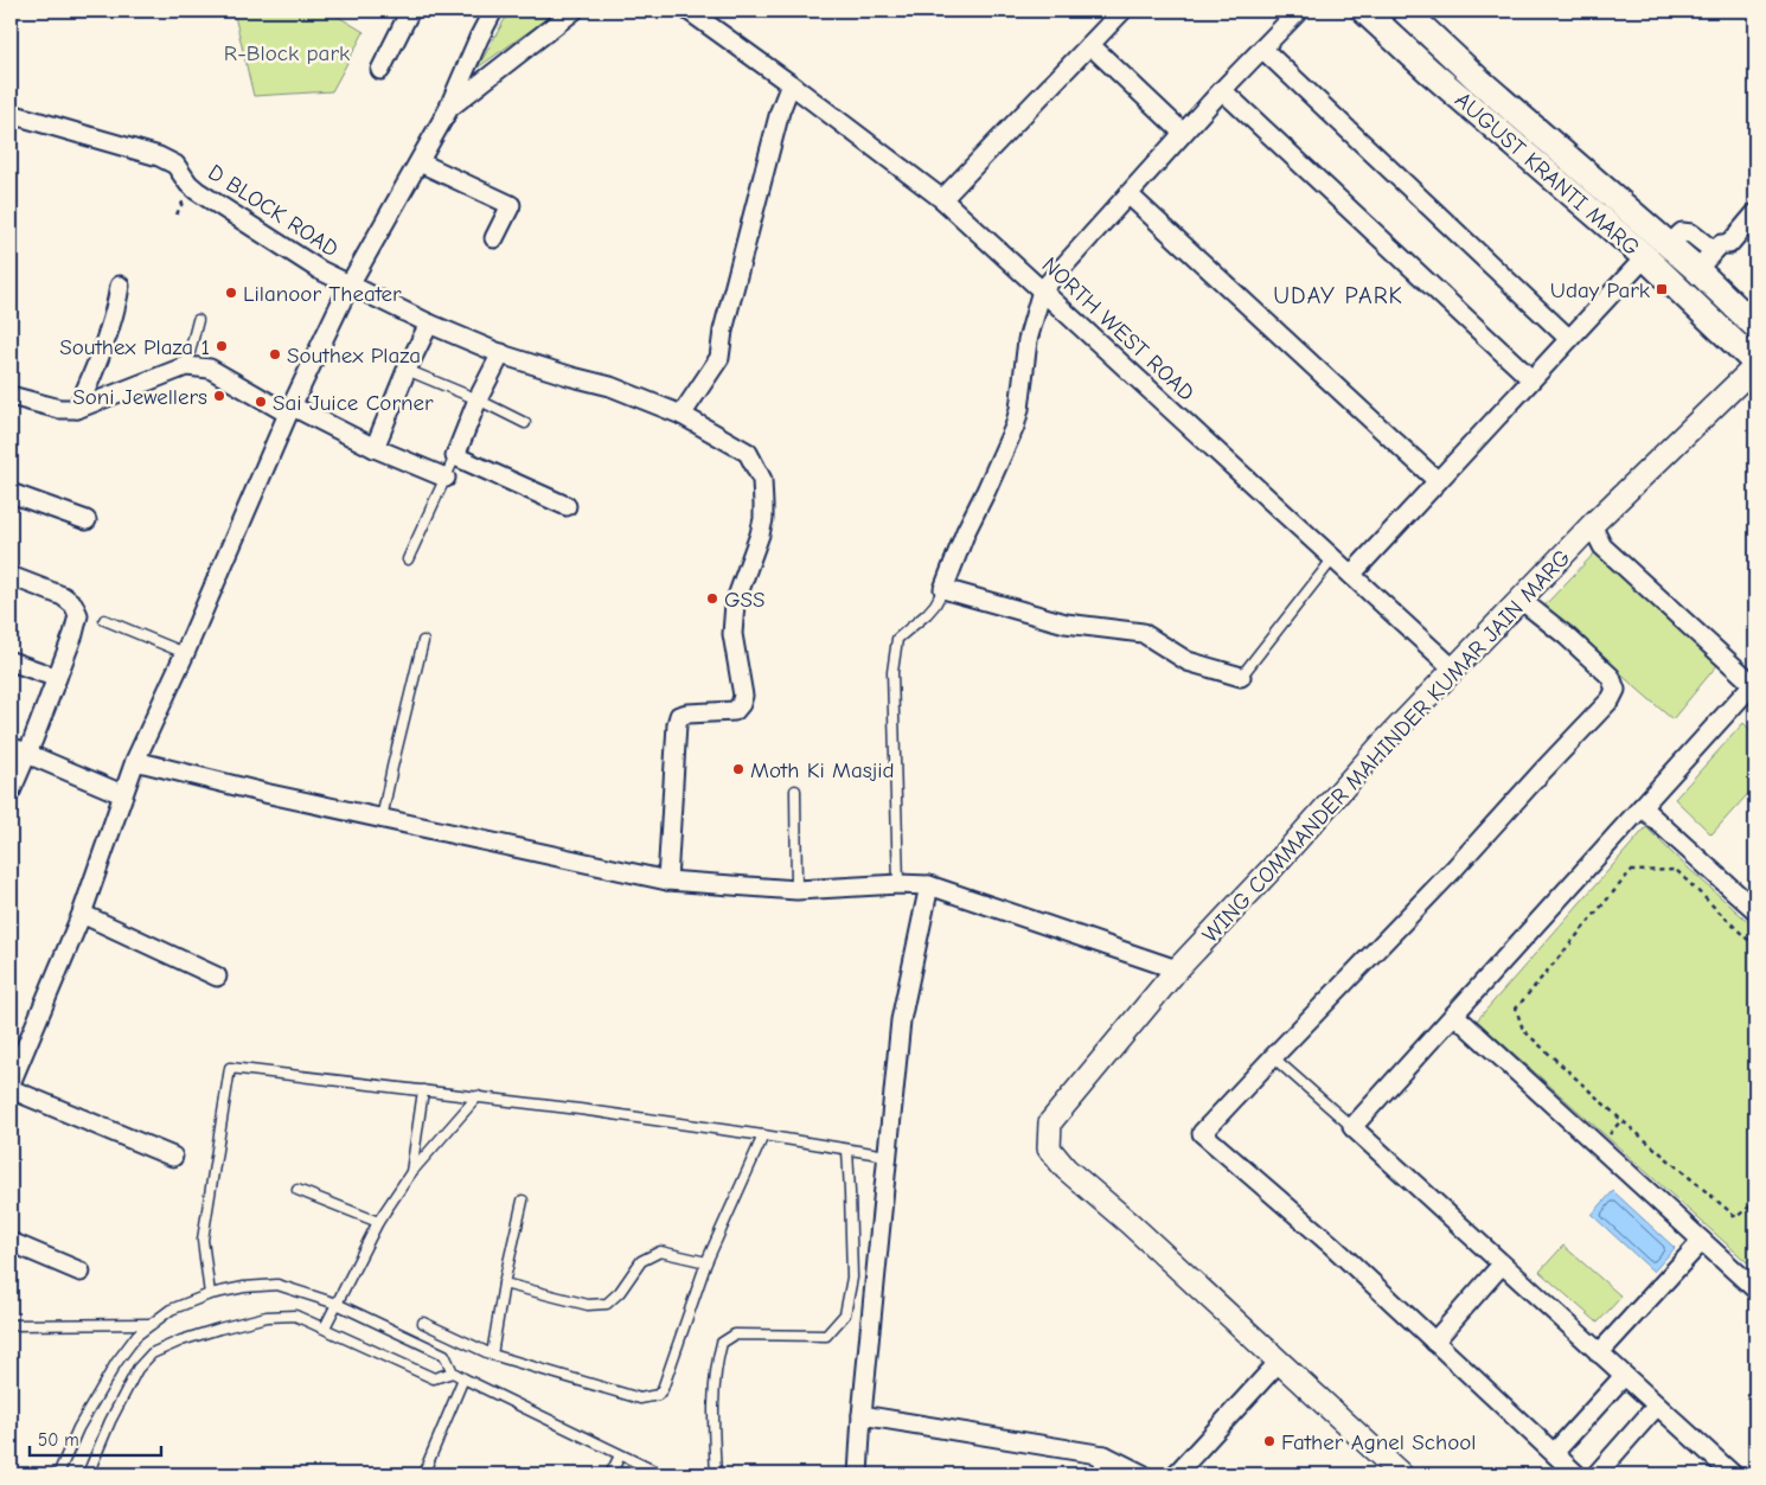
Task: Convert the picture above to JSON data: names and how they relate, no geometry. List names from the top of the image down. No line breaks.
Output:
{"streets":{"main road":["AUGUST KRANTI MARG"],"street":["D BLOCK ROAD","NORTH WEST ROAD","WING COMMANDER MAHINDER KUMAR JAIN MARG"]},"crossings":[["AUGUST KRANTI MARG","WING COMMANDER MAHINDER KUMAR JAIN MARG"],["NORTH WEST ROAD","WING COMMANDER MAHINDER KUMAR JAIN MARG"]],"districts":["UDAY PARK"],"parks":["R-Block park"],"places":{"transit":["Uday Park"],"other":["Lilanoor Theater","Southex Plaza 1","Southex Plaza","Soni Jewellers","Sai Juice Corner","GSS","Moth Ki Masjid","Father Agnel School"]},"scale_bar":"50 m"}
